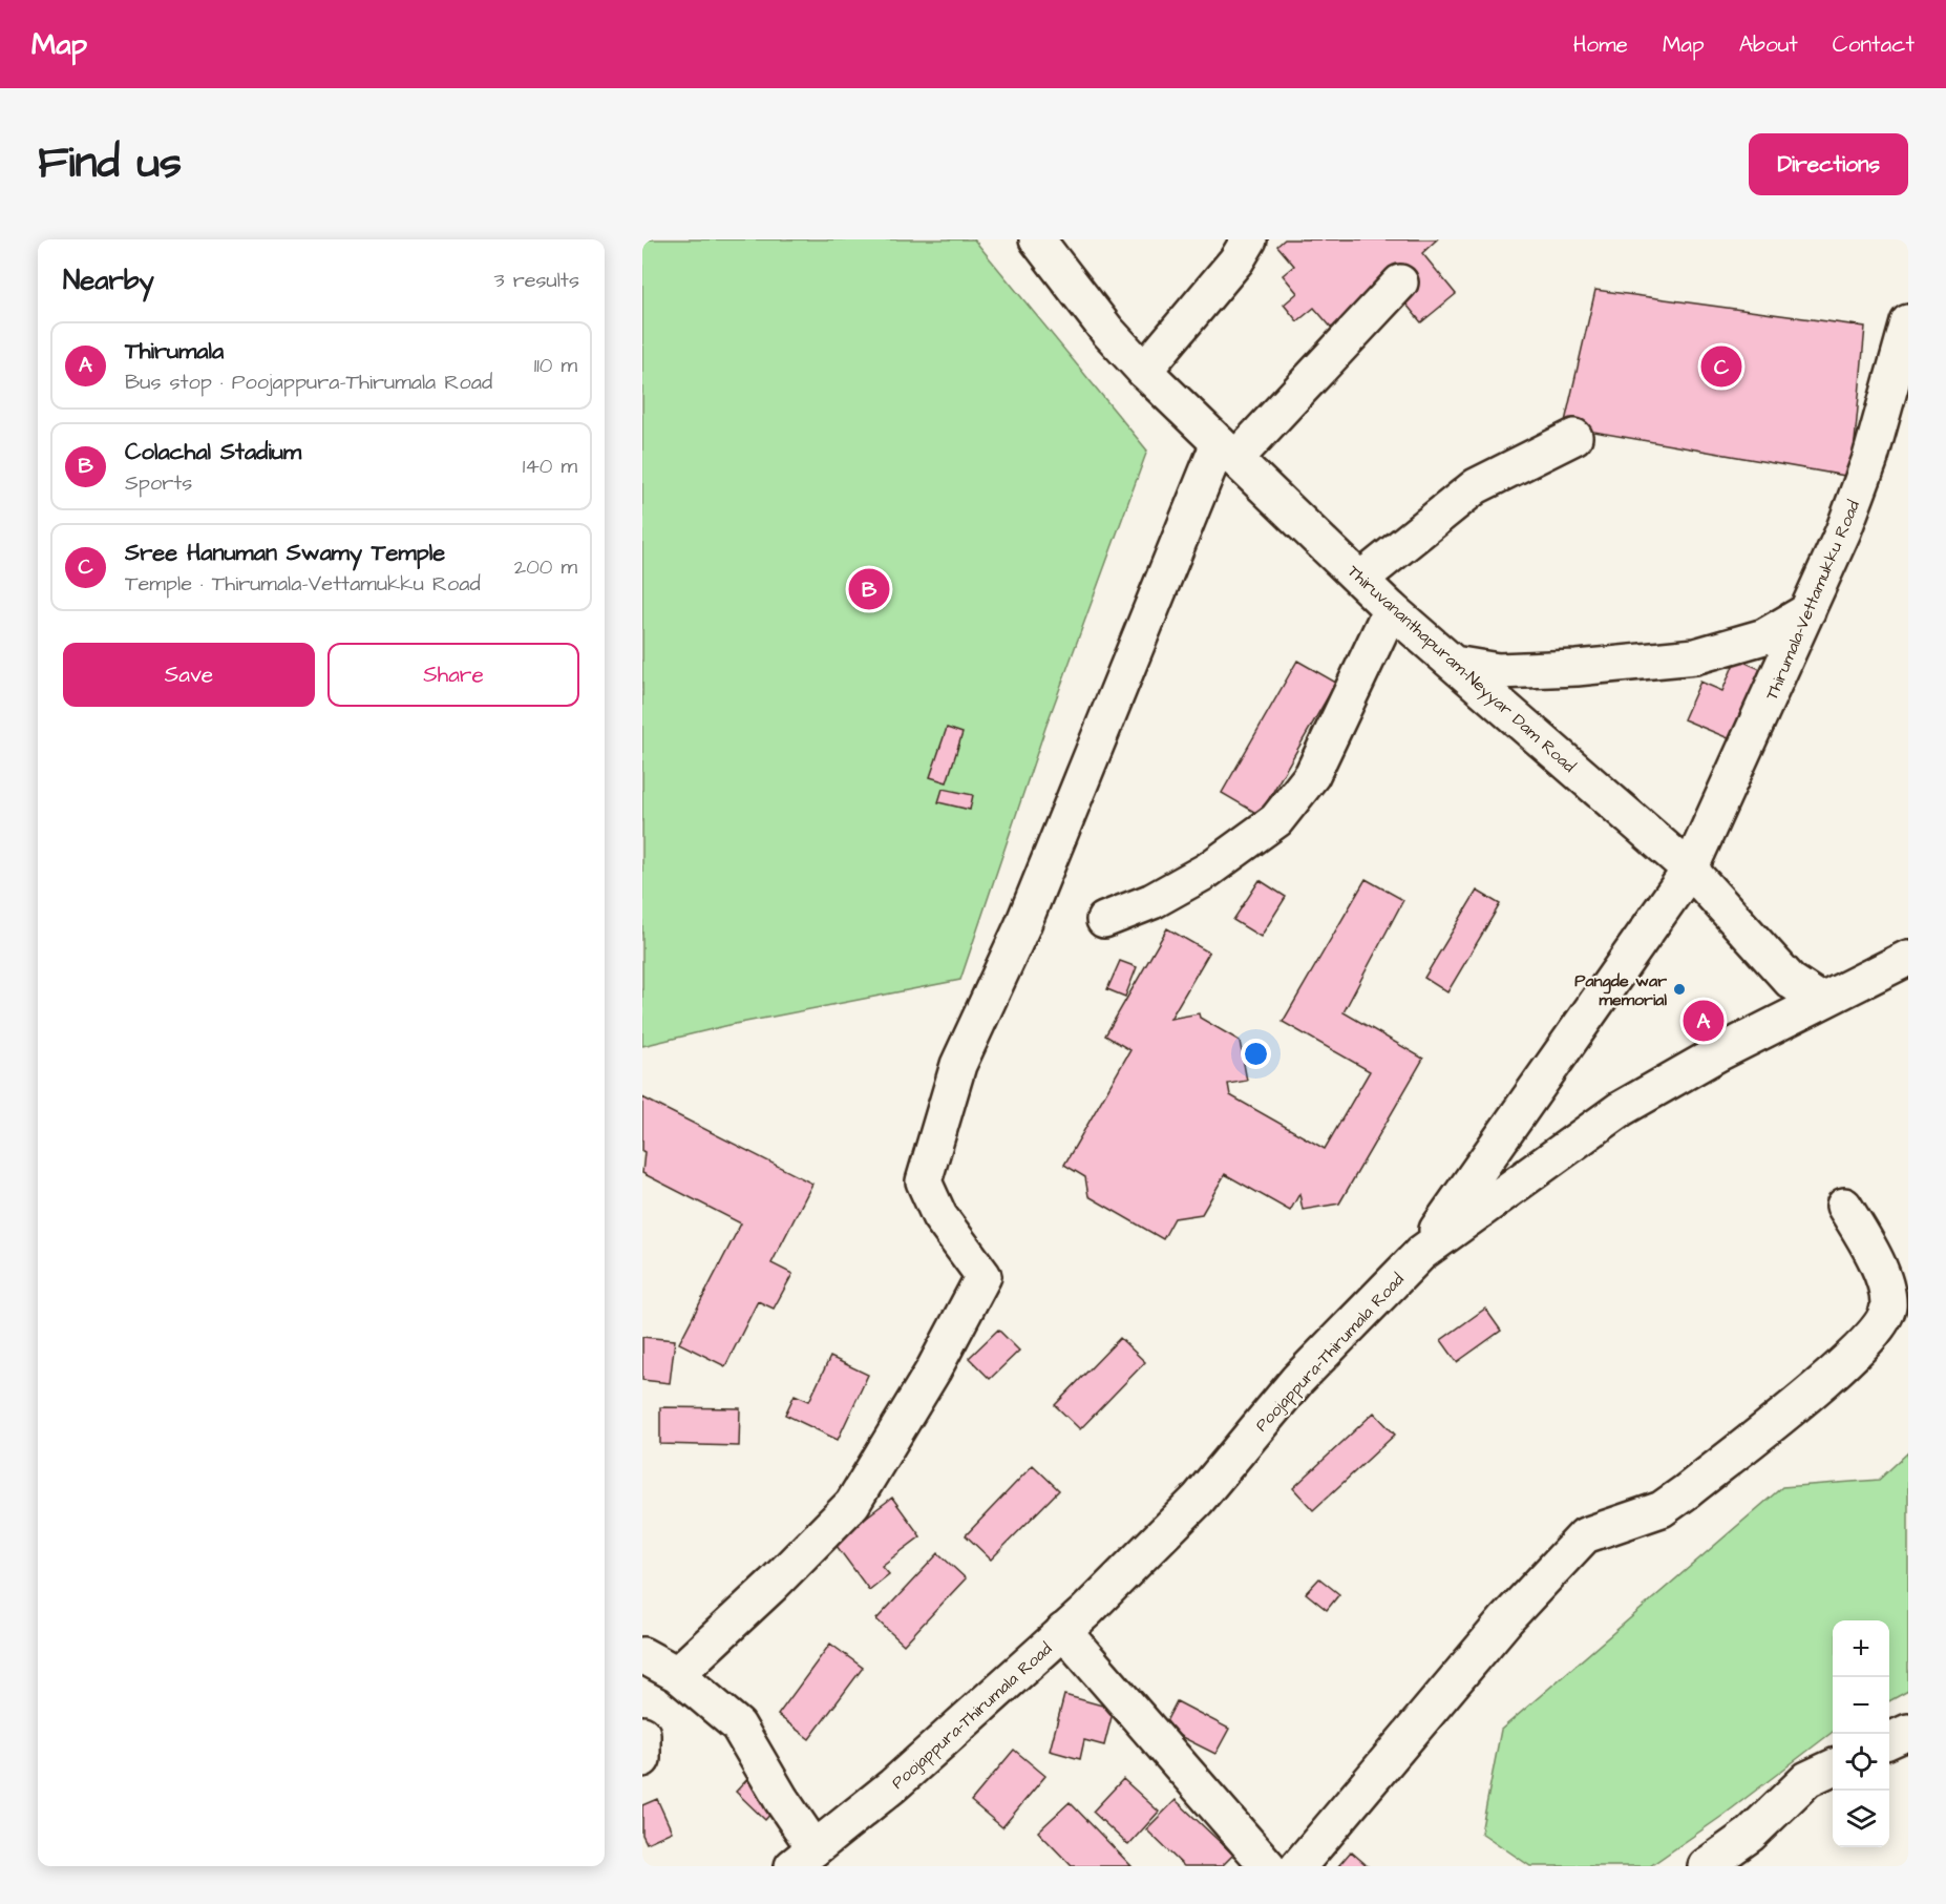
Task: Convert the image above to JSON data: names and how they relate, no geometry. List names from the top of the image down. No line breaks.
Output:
{"streets":{"main road":["Thirumala-Vettamukku Road","Thiruvananthapuram-Neyyar Dam Road","Poojappura-Thirumala Road"]},"crossings":[["Thirumala-Vettamukku Road","Thiruvananthapuram-Neyyar Dam Road"],["Thirumala-Vettamukku Road","Poojappura-Thirumala Road"],["Thiruvananthapuram-Neyyar Dam Road","Poojappura-Thirumala Road"]],"places":["Pangde war memorial"],"page":{"header":"Map","nav":["Home","Map","About","Contact"],"title":"Find us","buttons":["Directions",["Save","Share"]],"heading":["Nearby","3 results"],"list":[{"mark":"A","name":"Thirumala","note":"Bus stop · Poojappura-Thirumala Road","value":"110 m"},{"mark":"B","name":"Colachal Stadium","note":"Sports","value":"140 m"},{"mark":"C","name":"Sree Hanuman Swamy Temple","note":"Temple · Thirumala-Vettamukku Road","value":"200 m"}],"pins":["C","B","A"],"map_buttons":["+","−"]}}
